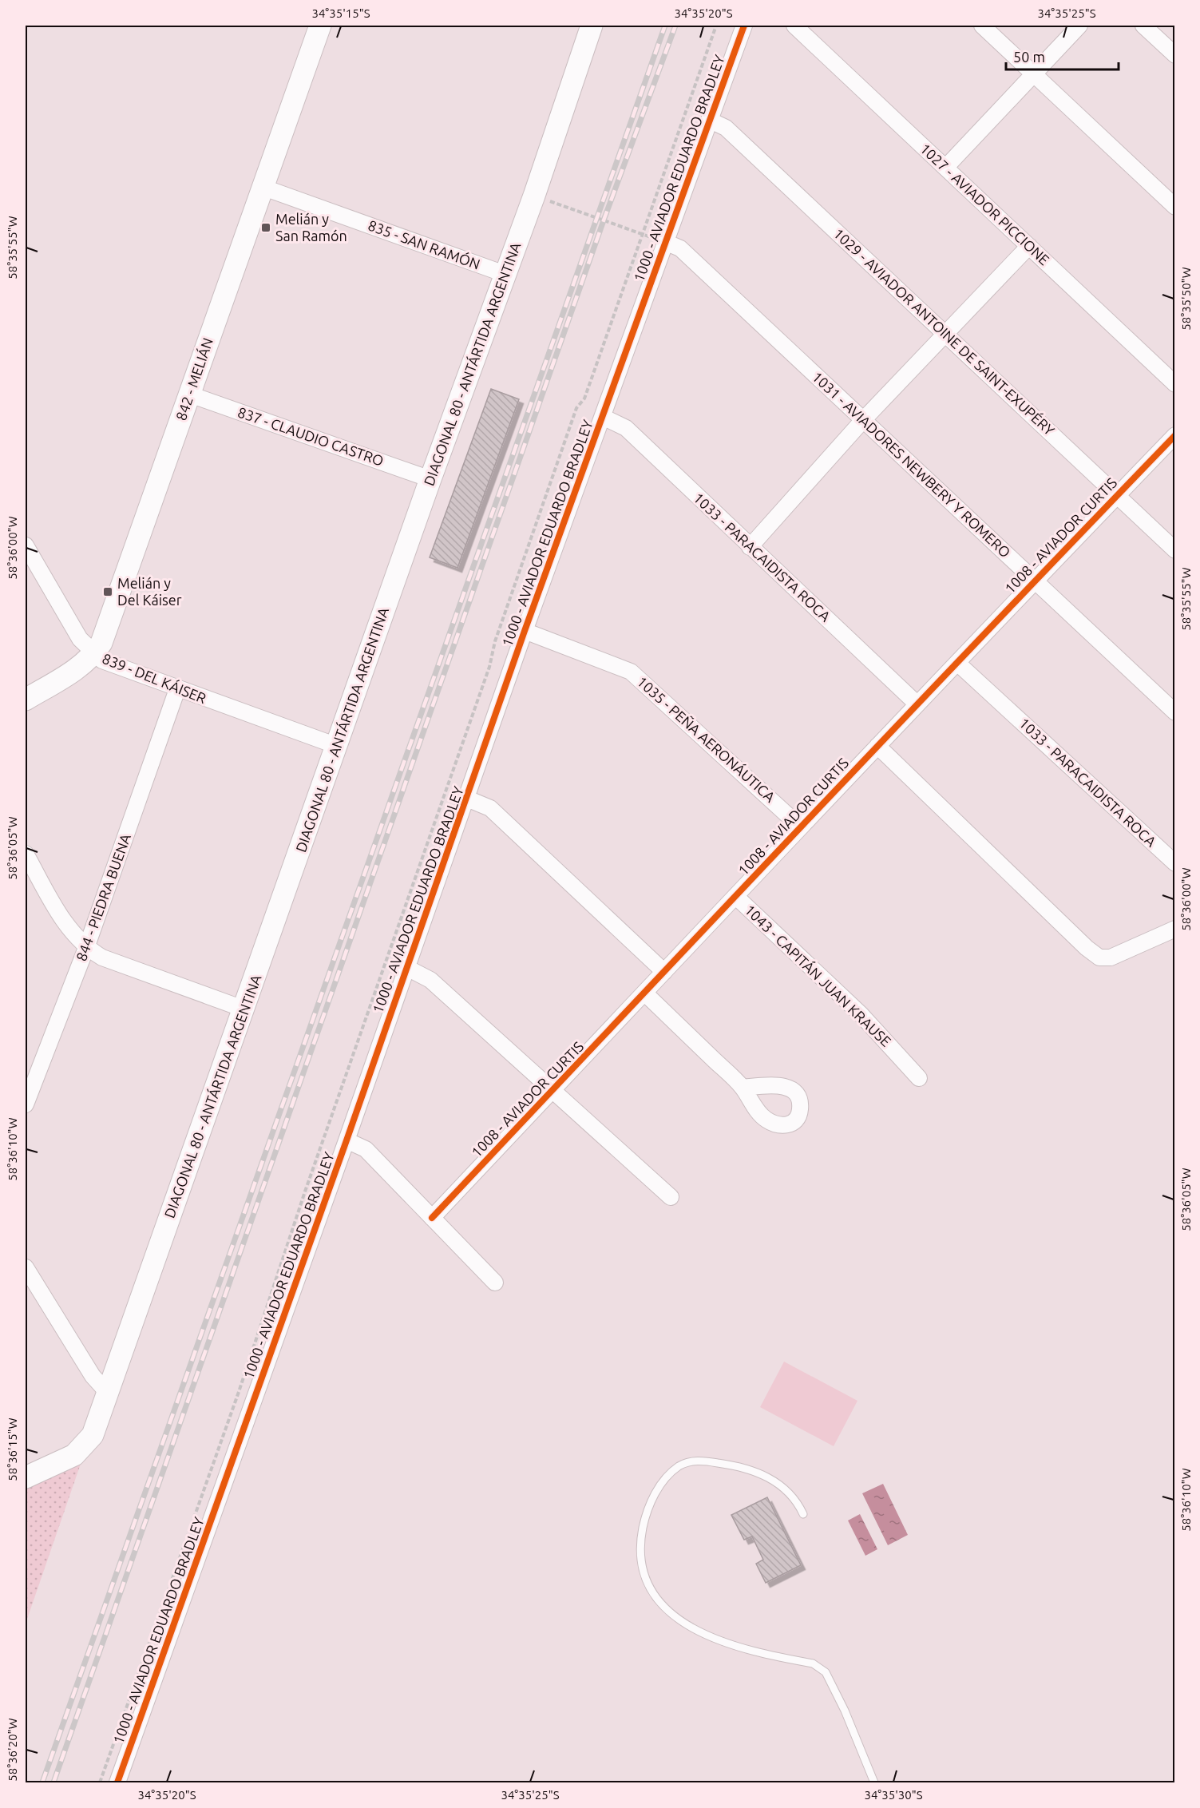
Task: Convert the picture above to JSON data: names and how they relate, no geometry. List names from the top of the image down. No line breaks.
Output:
{"streets":{"main road":["DIAGONAL 80 - ANTÁRTIDA ARGENTINA","842 - MELIÁN"],"street":["1000 - AVIADOR EDUARDO BRADLEY","1027 - AVIADOR PICCIONE","835 - SAN RAMÓN","1029 - AVIADOR ANTOINE DE SAINT-EXUPÉRY","837 - CLAUDIO CASTRO","1031 - AVIADORES NEWBERY Y ROMERO","1008 - AVIADOR CURTIS","1033 - PARACAIDISTA ROCA","839 - DEL KÁISER","1035 - PEÑA AERONÁUTICA","844 - PIEDRA BUENA","1043 - CAPITÁN JUAN KRAUSE"]},"crossings":[["1000 - AVIADOR EDUARDO BRADLEY","1029 - AVIADOR ANTOINE DE SAINT-EXUPÉRY"],["1000 - AVIADOR EDUARDO BRADLEY","1031 - AVIADORES NEWBERY Y ROMERO"],["1000 - AVIADOR EDUARDO BRADLEY","1033 - PARACAIDISTA ROCA"],["1000 - AVIADOR EDUARDO BRADLEY","1035 - PEÑA AERONÁUTICA"],["835 - SAN RAMÓN","DIAGONAL 80 - ANTÁRTIDA ARGENTINA"],["835 - SAN RAMÓN","842 - MELIÁN"],["1029 - AVIADOR ANTOINE DE SAINT-EXUPÉRY","1008 - AVIADOR CURTIS"],["DIAGONAL 80 - ANTÁRTIDA ARGENTINA","837 - CLAUDIO CASTRO"],["DIAGONAL 80 - ANTÁRTIDA ARGENTINA","839 - DEL KÁISER"],["842 - MELIÁN","837 - CLAUDIO CASTRO"],["842 - MELIÁN","839 - DEL KÁISER"],["1031 - AVIADORES NEWBERY Y ROMERO","1008 - AVIADOR CURTIS"],["1008 - AVIADOR CURTIS","1033 - PARACAIDISTA ROCA"],["1008 - AVIADOR CURTIS","1035 - PEÑA AERONÁUTICA"],["1008 - AVIADOR CURTIS","1043 - CAPITÁN JUAN KRAUSE"],["839 - DEL KÁISER","844 - PIEDRA BUENA"]],"places":{"transit":["Melián y San Ramón","Melián y Del Káiser"]},"scale_bar":"50 m","coordinates":["34°35'15\"S","34°35'20\"S","34°35'25\"S","58°35'55\"W","58°35'50\"W","58°36'00\"W","58°36'05\"W","58°36'10\"W","58°36'15\"W","58°36'20\"W","34°35'30\"S"]}
